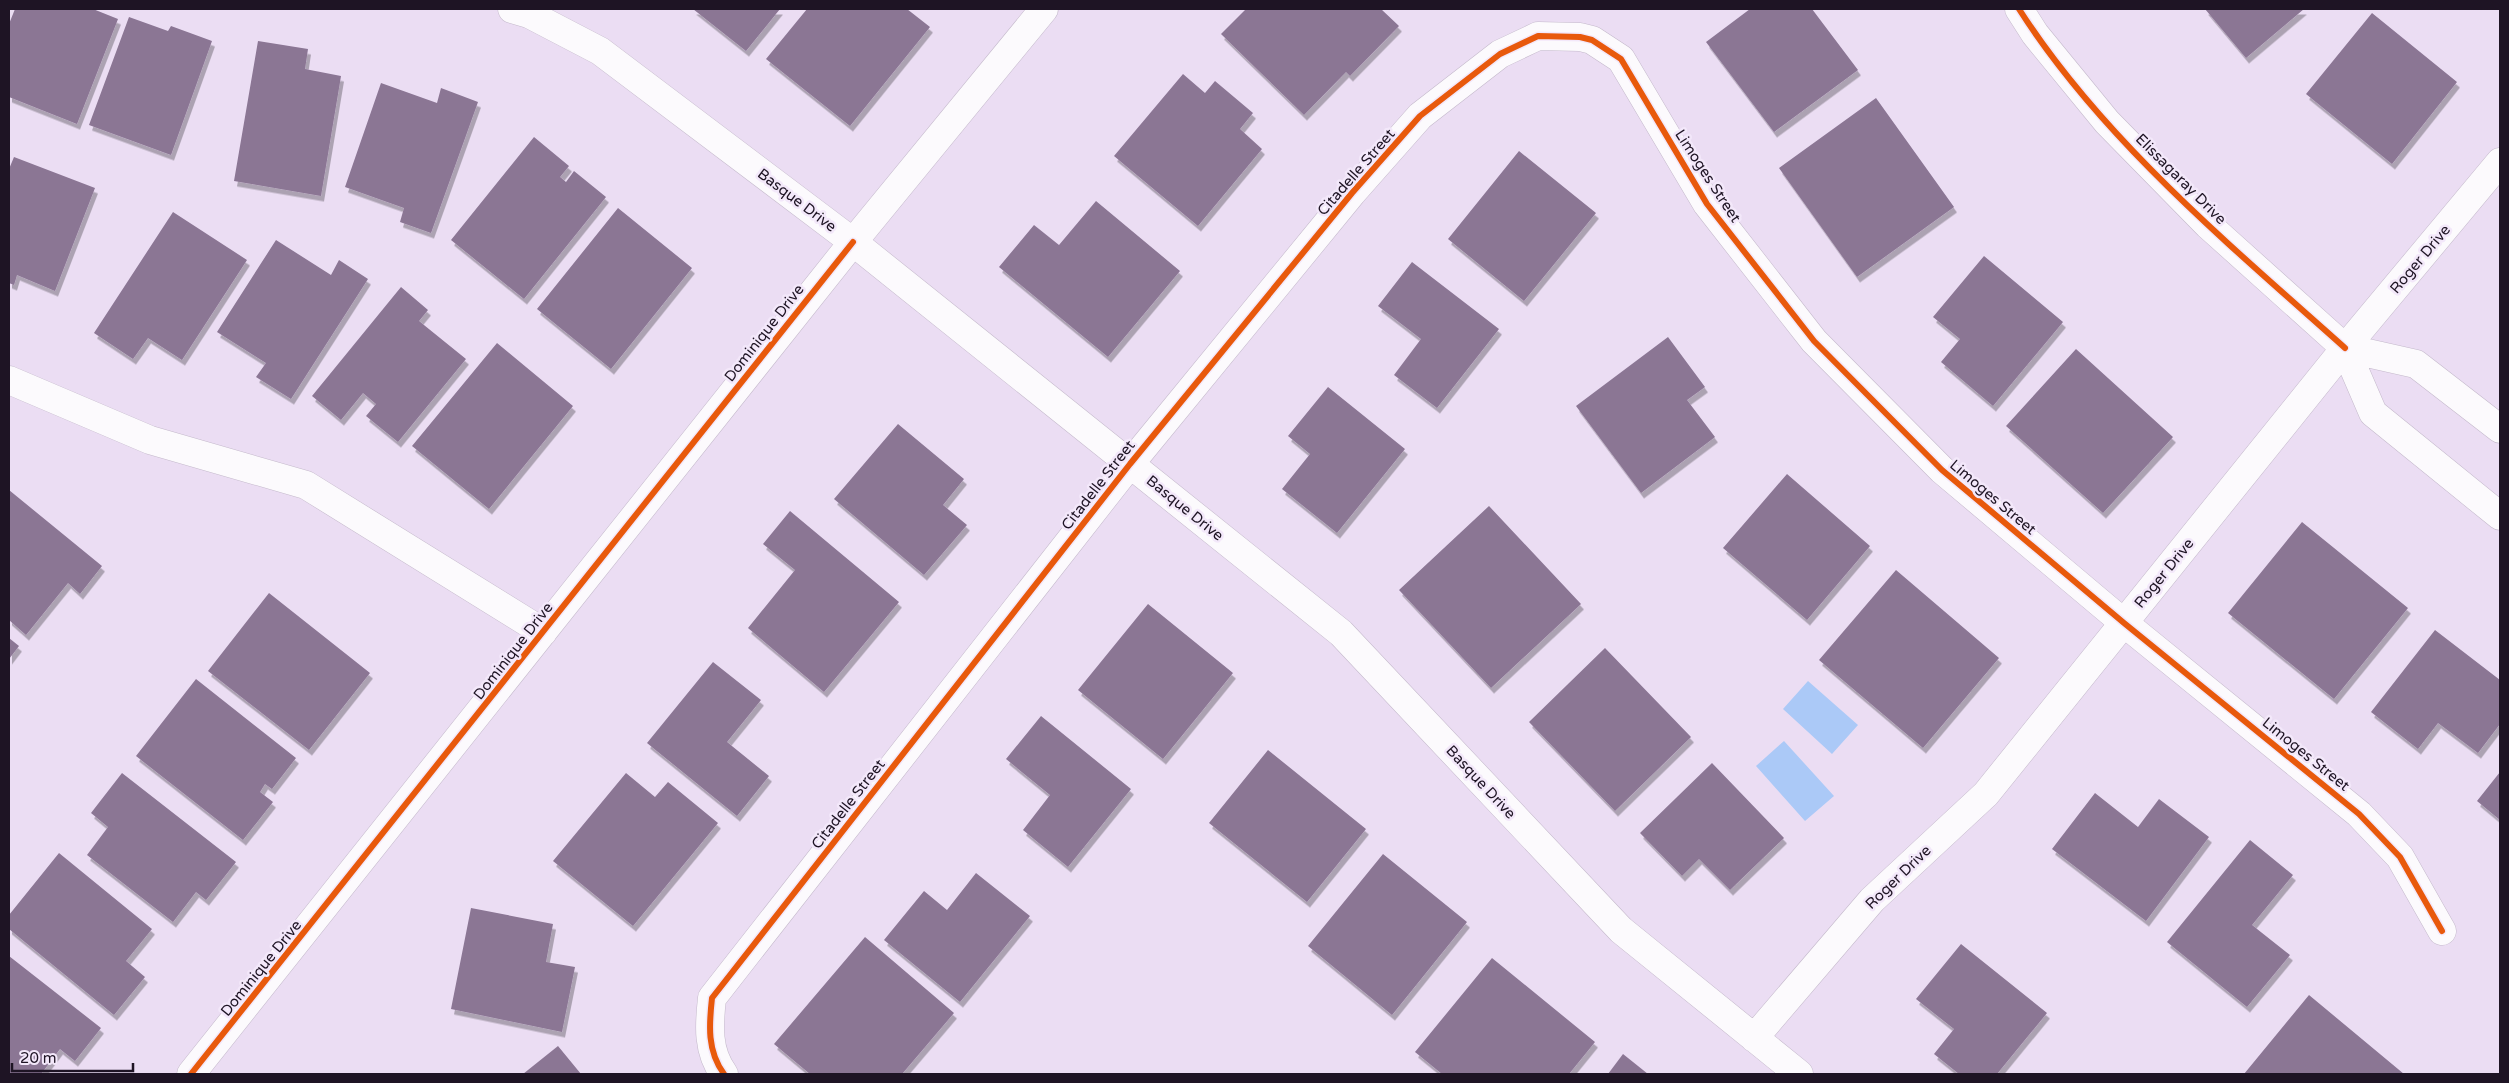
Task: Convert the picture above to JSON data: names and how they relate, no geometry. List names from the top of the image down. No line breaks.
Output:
{"streets":{"street":["Citadelle Street","Limoges Street","Elissagaray Drive","Basque Drive","Roger Drive","Dominique Drive"]},"crossings":[["Citadelle Street","Limoges Street"],["Citadelle Street","Basque Drive"],["Limoges Street","Roger Drive"],["Elissagaray Drive","Roger Drive"],["Basque Drive","Roger Drive"],["Basque Drive","Dominique Drive"]],"scale_bar":"20 m"}
